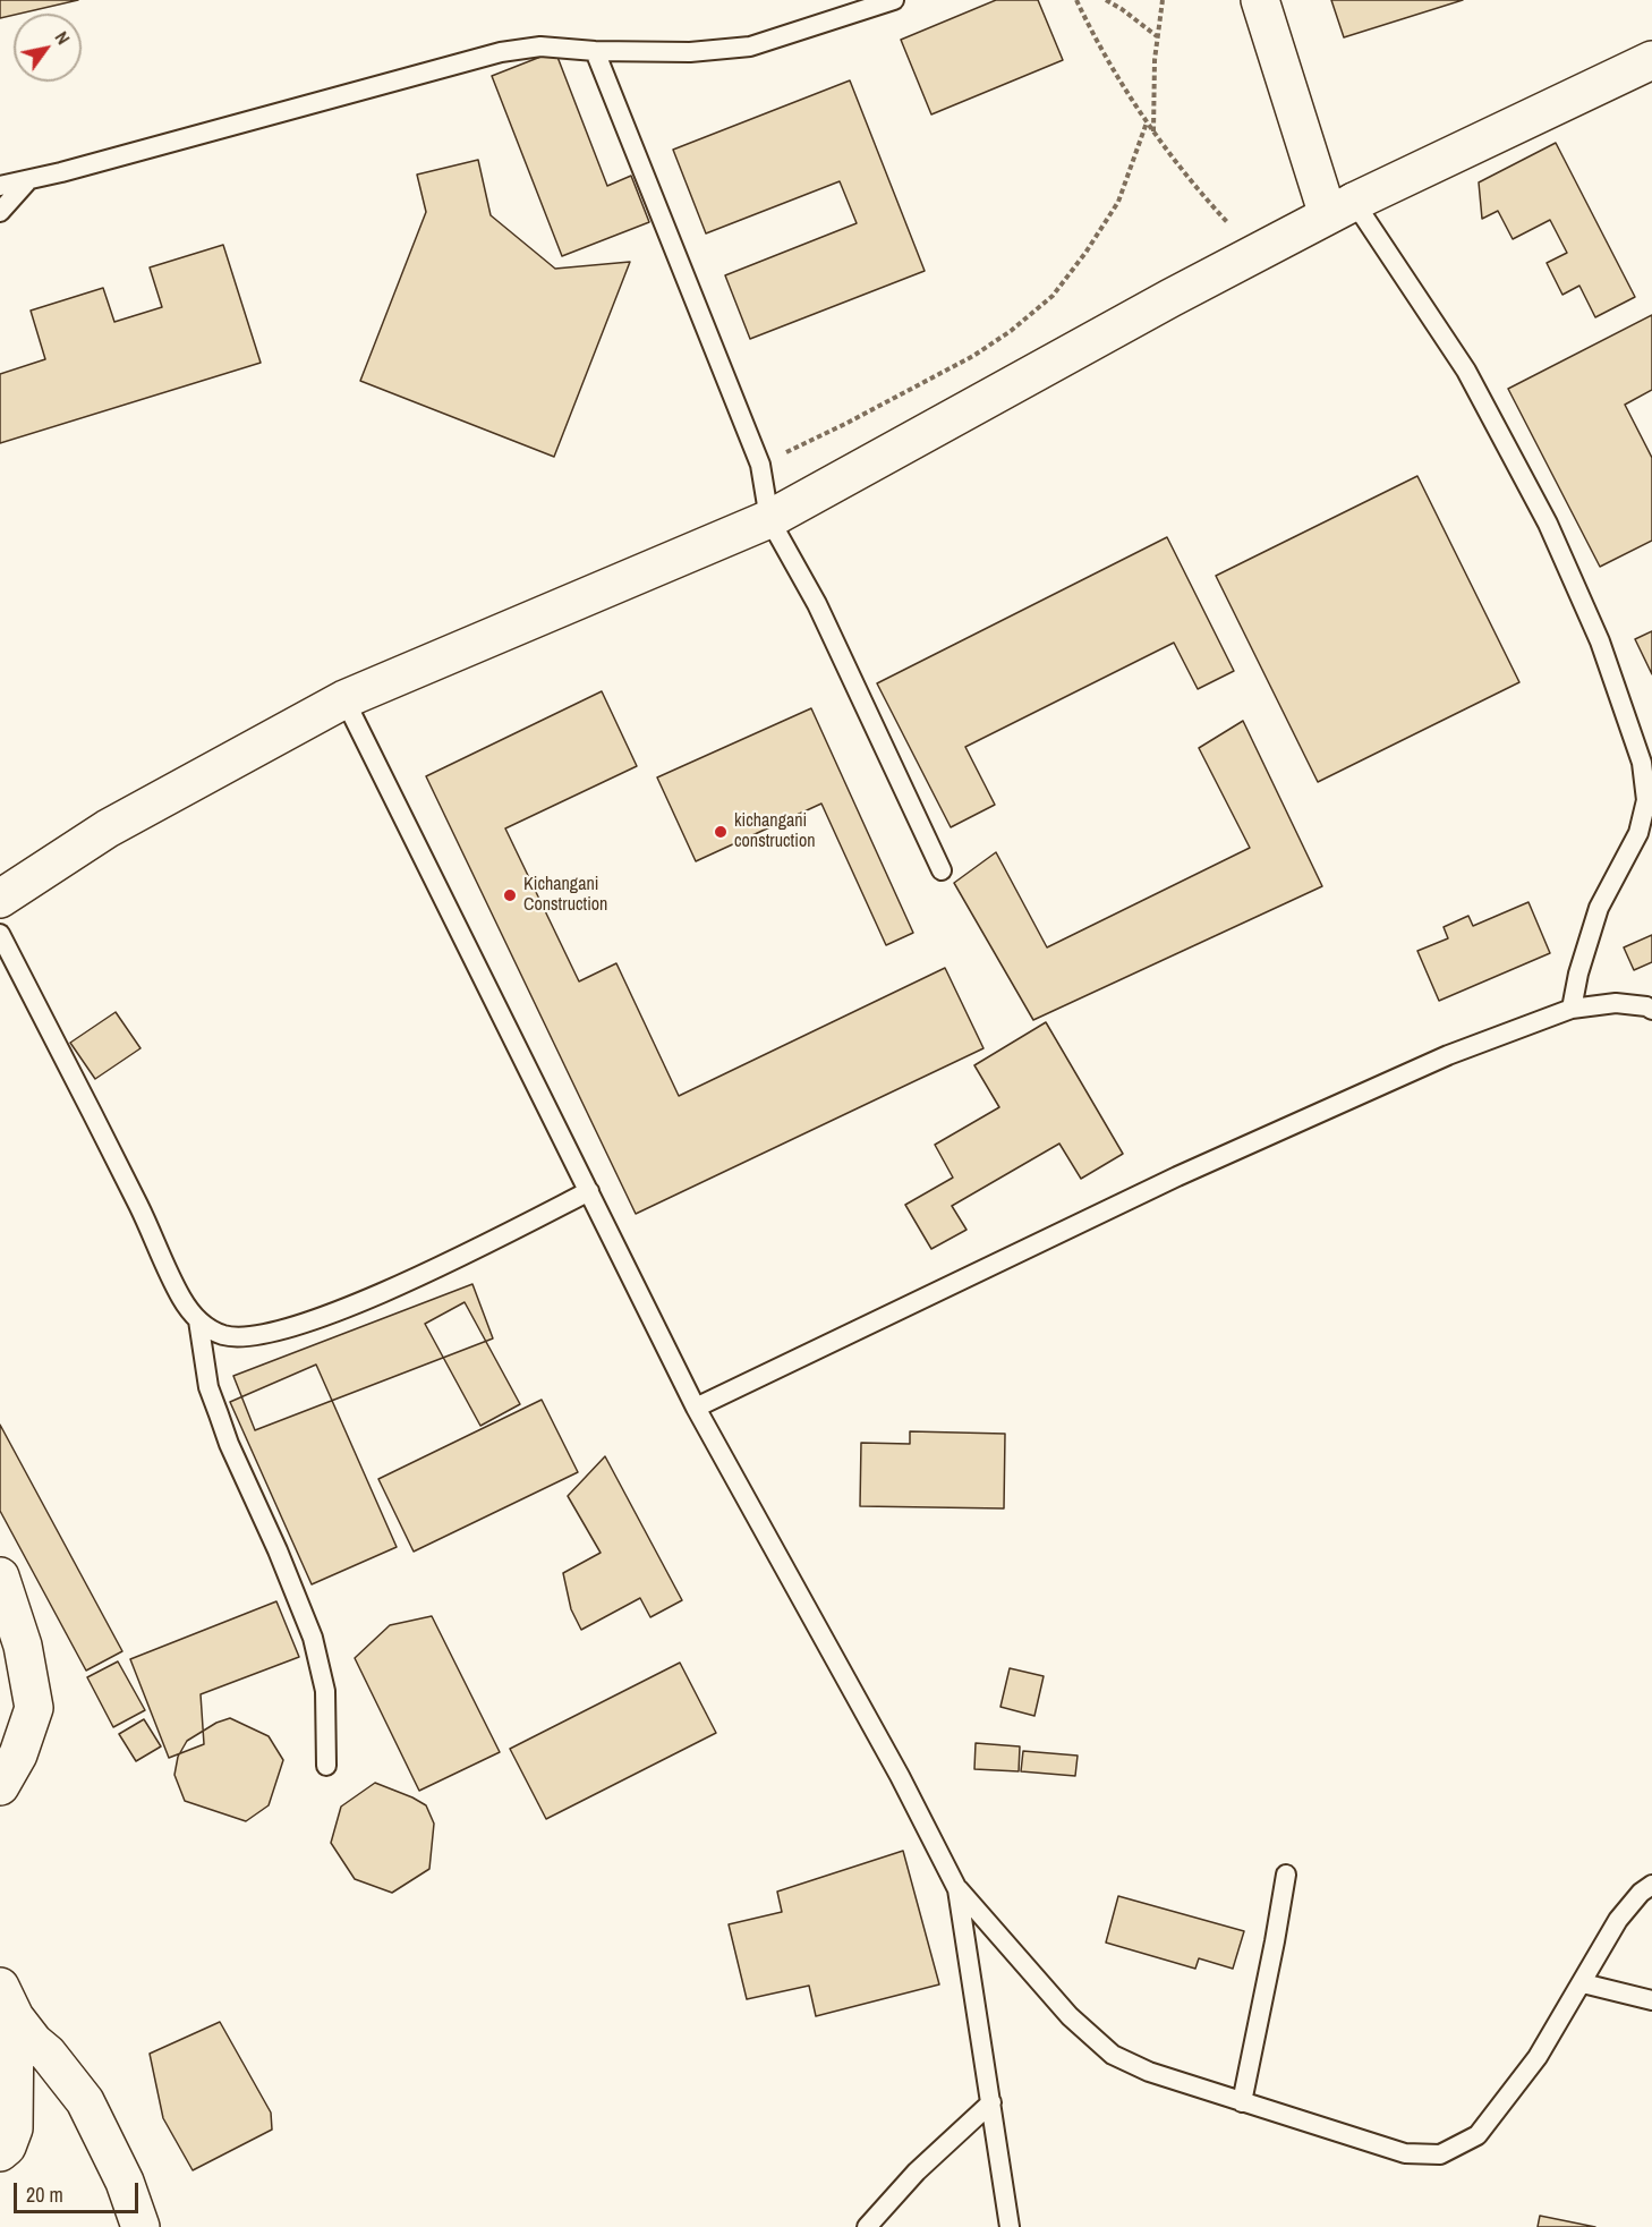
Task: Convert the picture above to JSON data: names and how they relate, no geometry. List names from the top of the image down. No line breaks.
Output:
{"places":["kichangani construction","Kichangani Construction"],"scale_bar":"20 m","north":"top right"}
